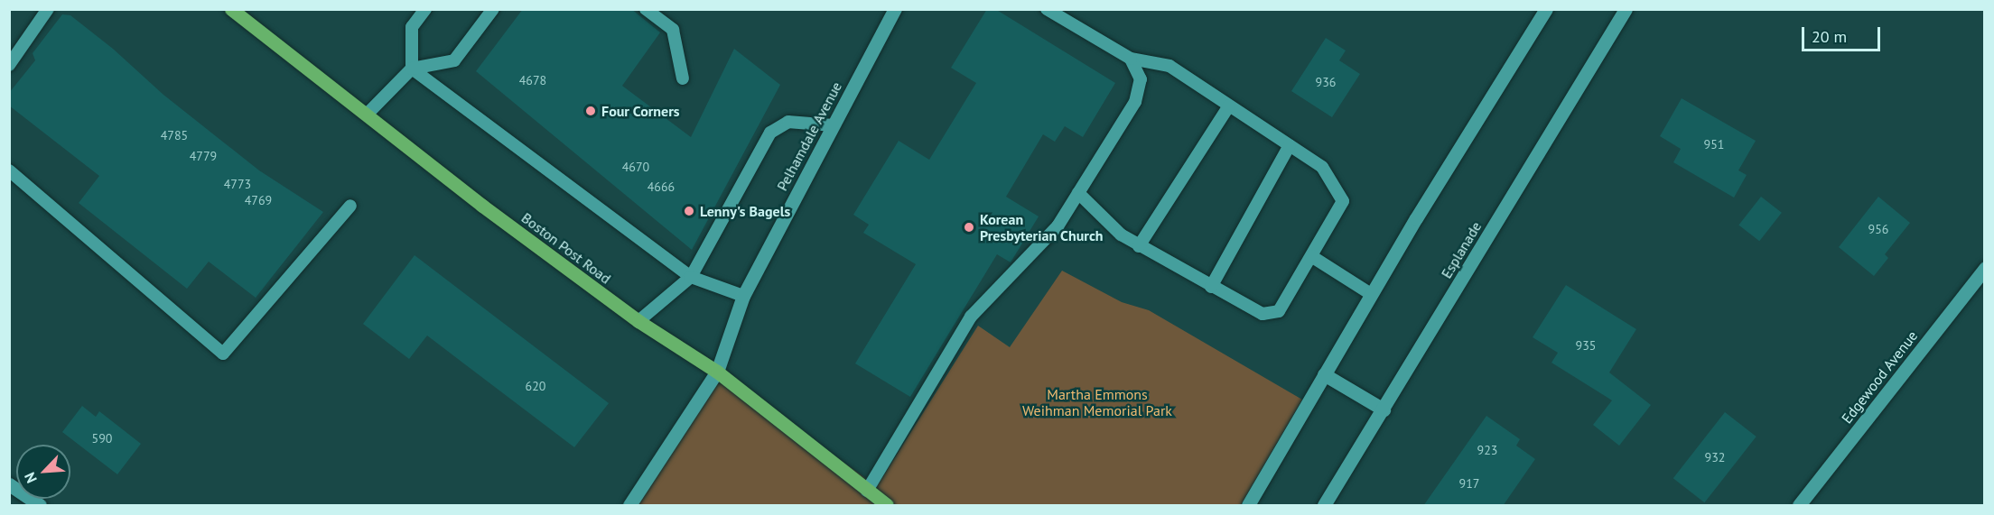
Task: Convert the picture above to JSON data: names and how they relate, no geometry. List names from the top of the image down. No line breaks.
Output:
{"streets":{"main road":["Boston Post Road"],"street":["Pelhamdale Avenue","Esplanade","Edgewood Avenue"]},"crossings":[["Pelhamdale Avenue","Boston Post Road"]],"parks":["Martha Emmons Weihman Memorial Park"],"places":["Four Corners","Lenny's Bagels","Korean Presbyterian Church"],"house_numbers":["4678","936","4785","951","4779","4670","4773","4666","4769","956","935","620","590","923","932","917"],"scale_bar":"20 m","north":"bottom left"}
